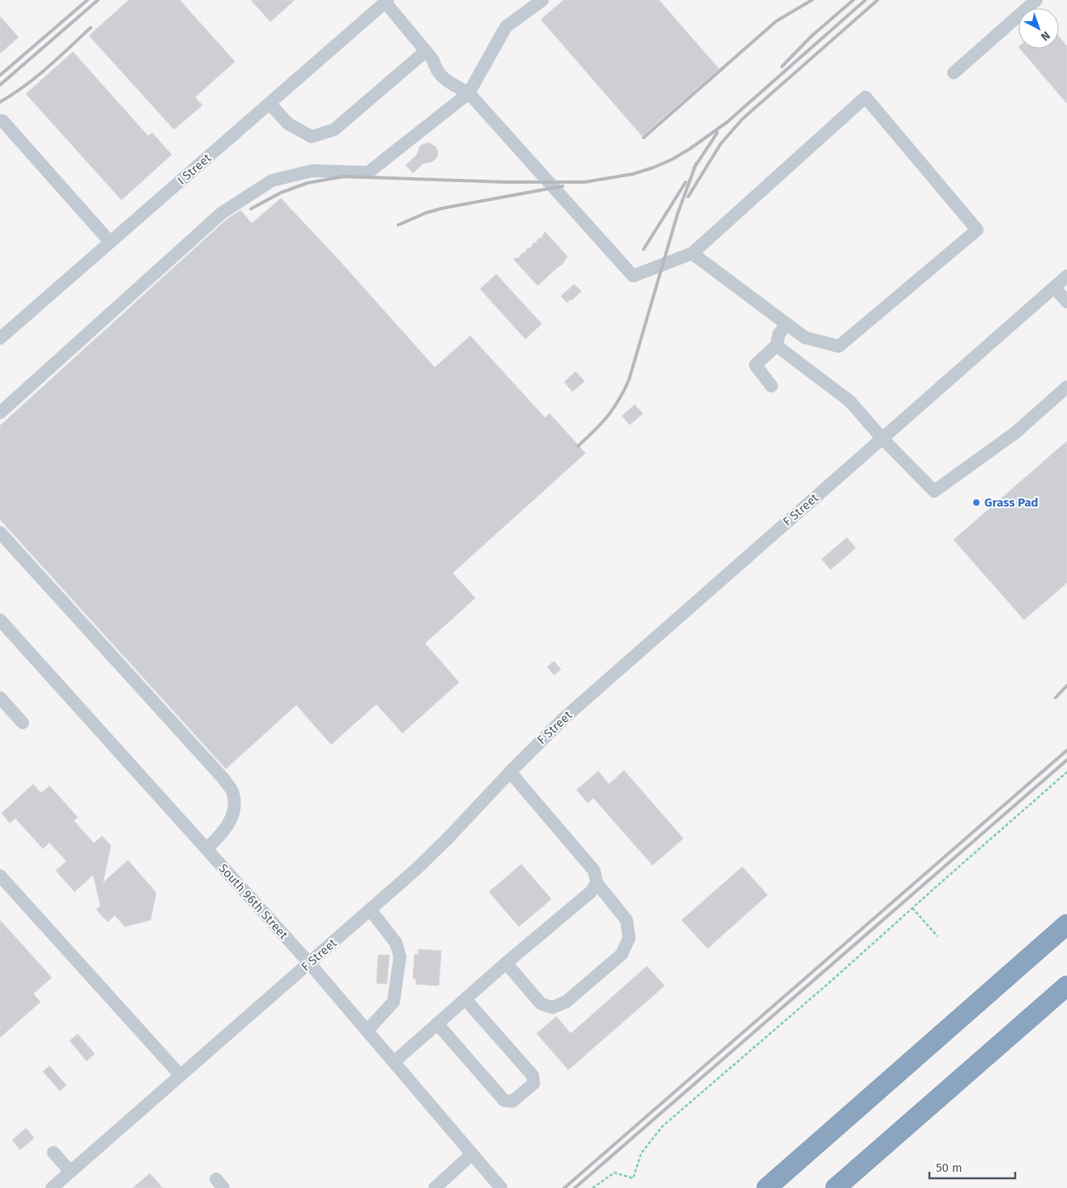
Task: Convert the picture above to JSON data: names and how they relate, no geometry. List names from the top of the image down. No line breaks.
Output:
{"streets":{"street":["I Street","F Street","South 96th Street"]},"crossings":[["F Street","South 96th Street"]],"places":["Grass Pad"],"scale_bar":"50 m","north":"bottom right"}
